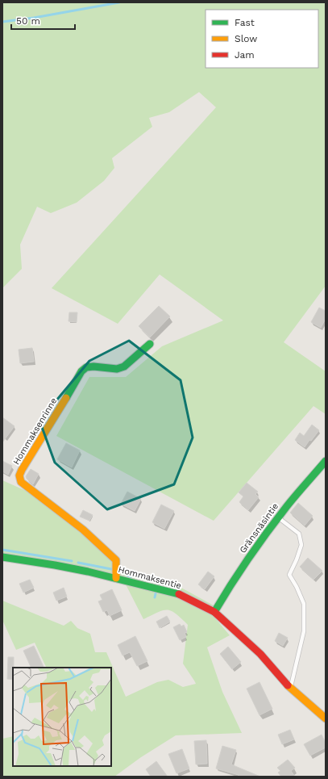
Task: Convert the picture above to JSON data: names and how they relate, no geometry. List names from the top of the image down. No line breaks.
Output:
{"streets":{"street":["Hommaksenrinne","Gränsnäsintie","Hommaksentie"]},"crossings":[["Hommaksenrinne","Hommaksentie"],["Gränsnäsintie","Hommaksentie"]],"legend":["Fast","Slow","Jam"],"scale_bar":"50 m"}
